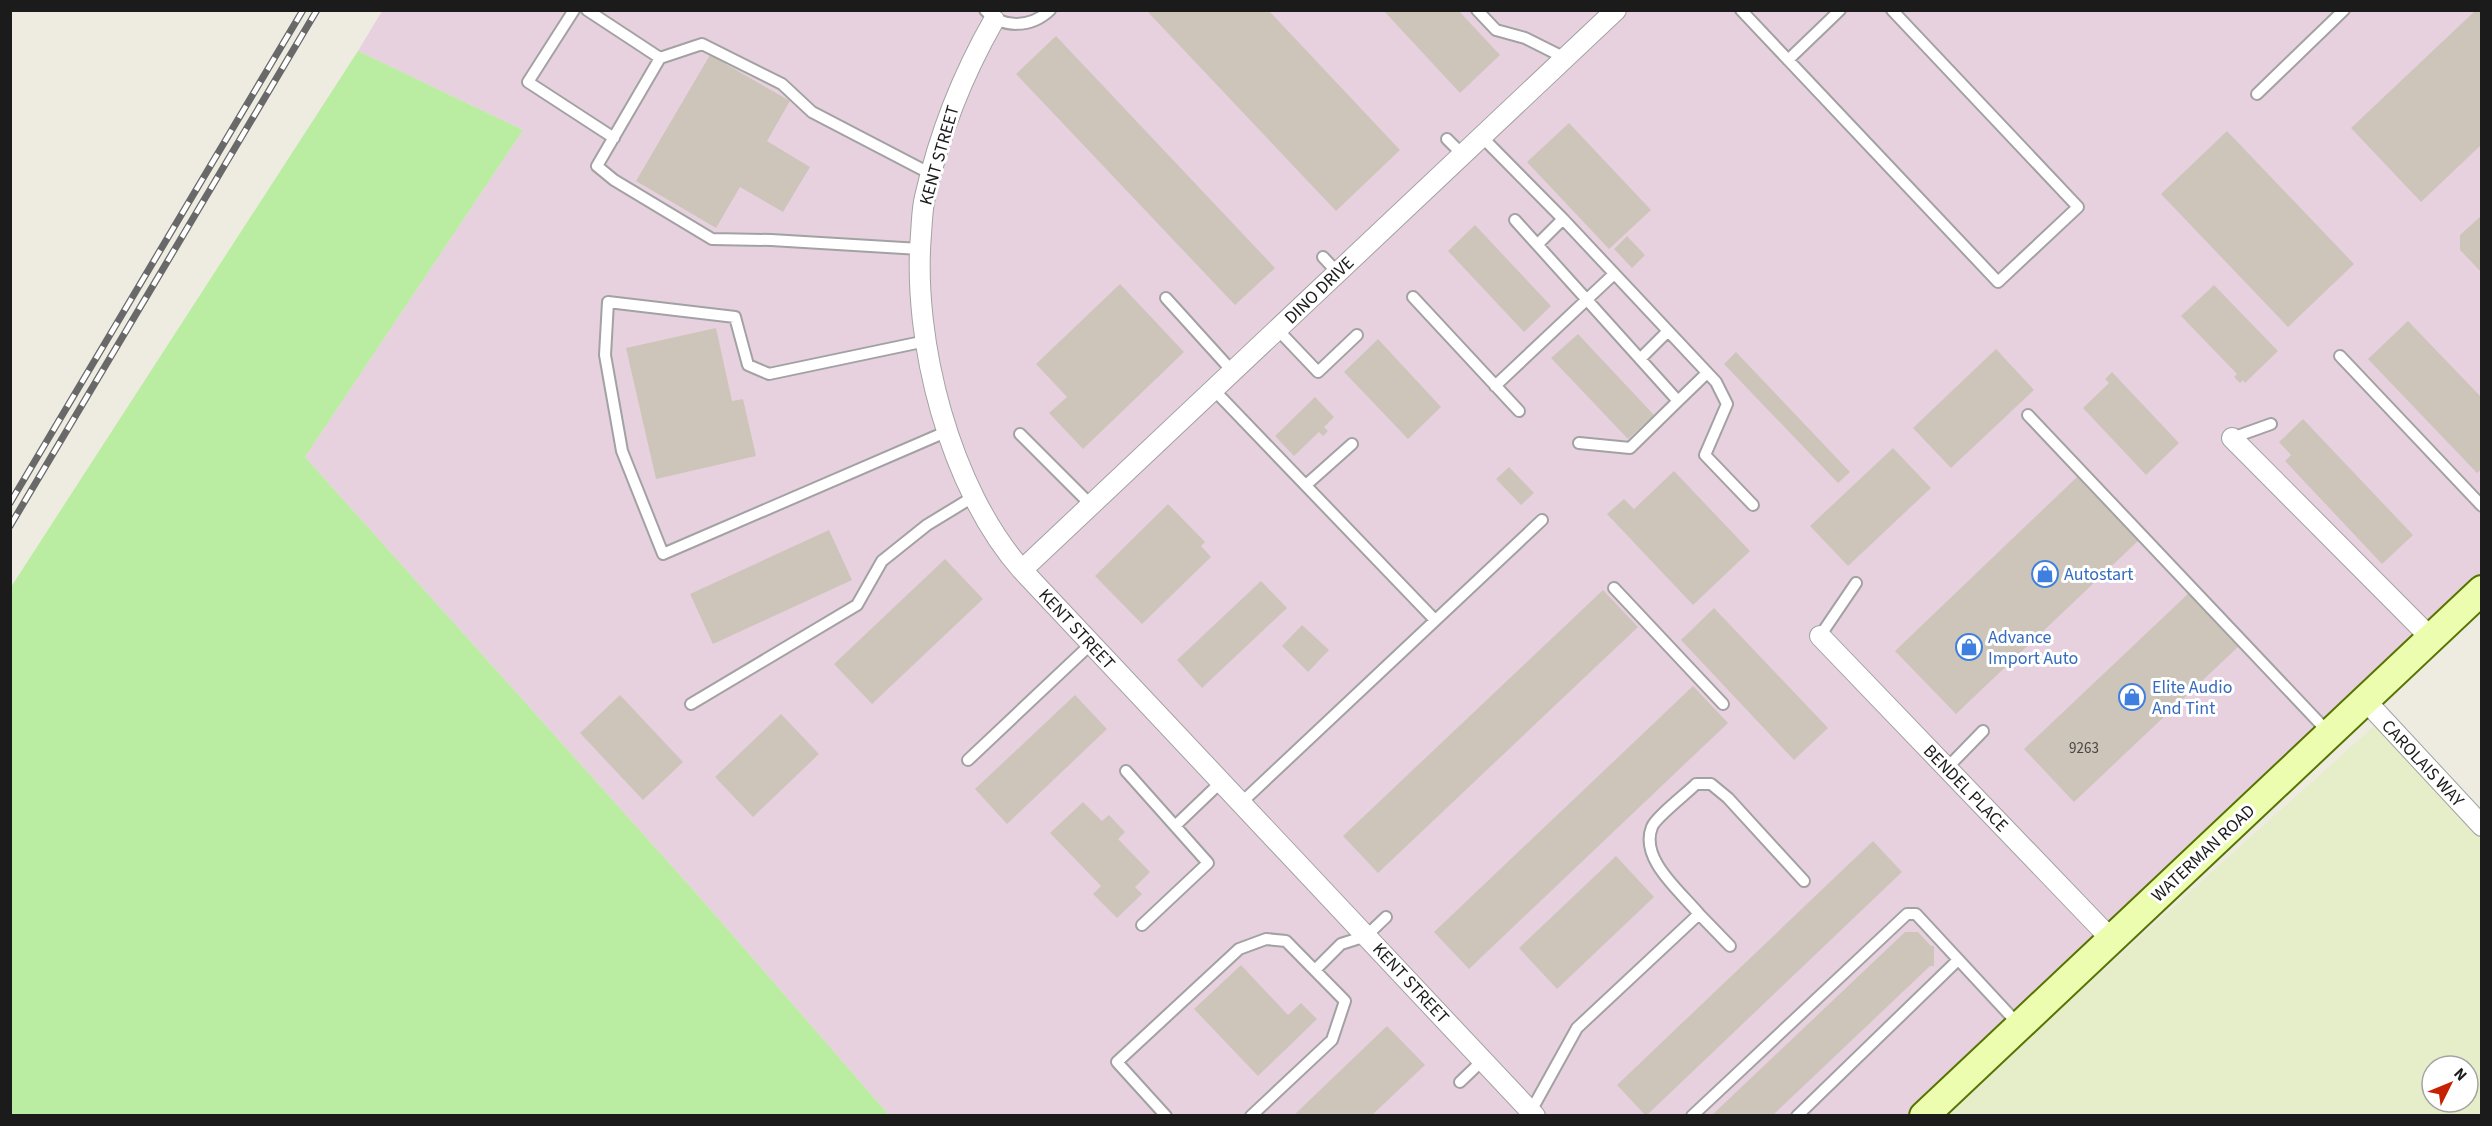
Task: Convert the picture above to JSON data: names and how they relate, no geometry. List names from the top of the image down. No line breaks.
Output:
{"streets":{"main road":["WATERMAN ROAD"],"street":["KENT STREET","DINO DRIVE","CAROLAIS WAY","BENDEL PLACE"]},"crossings":[["KENT STREET","DINO DRIVE"],["CAROLAIS WAY","WATERMAN ROAD"],["BENDEL PLACE","WATERMAN ROAD"]],"places":{"shop":["Autostart","Advance Import Auto","Elite Audio And Tint"]},"house_numbers":["9263"],"north":"top right"}
